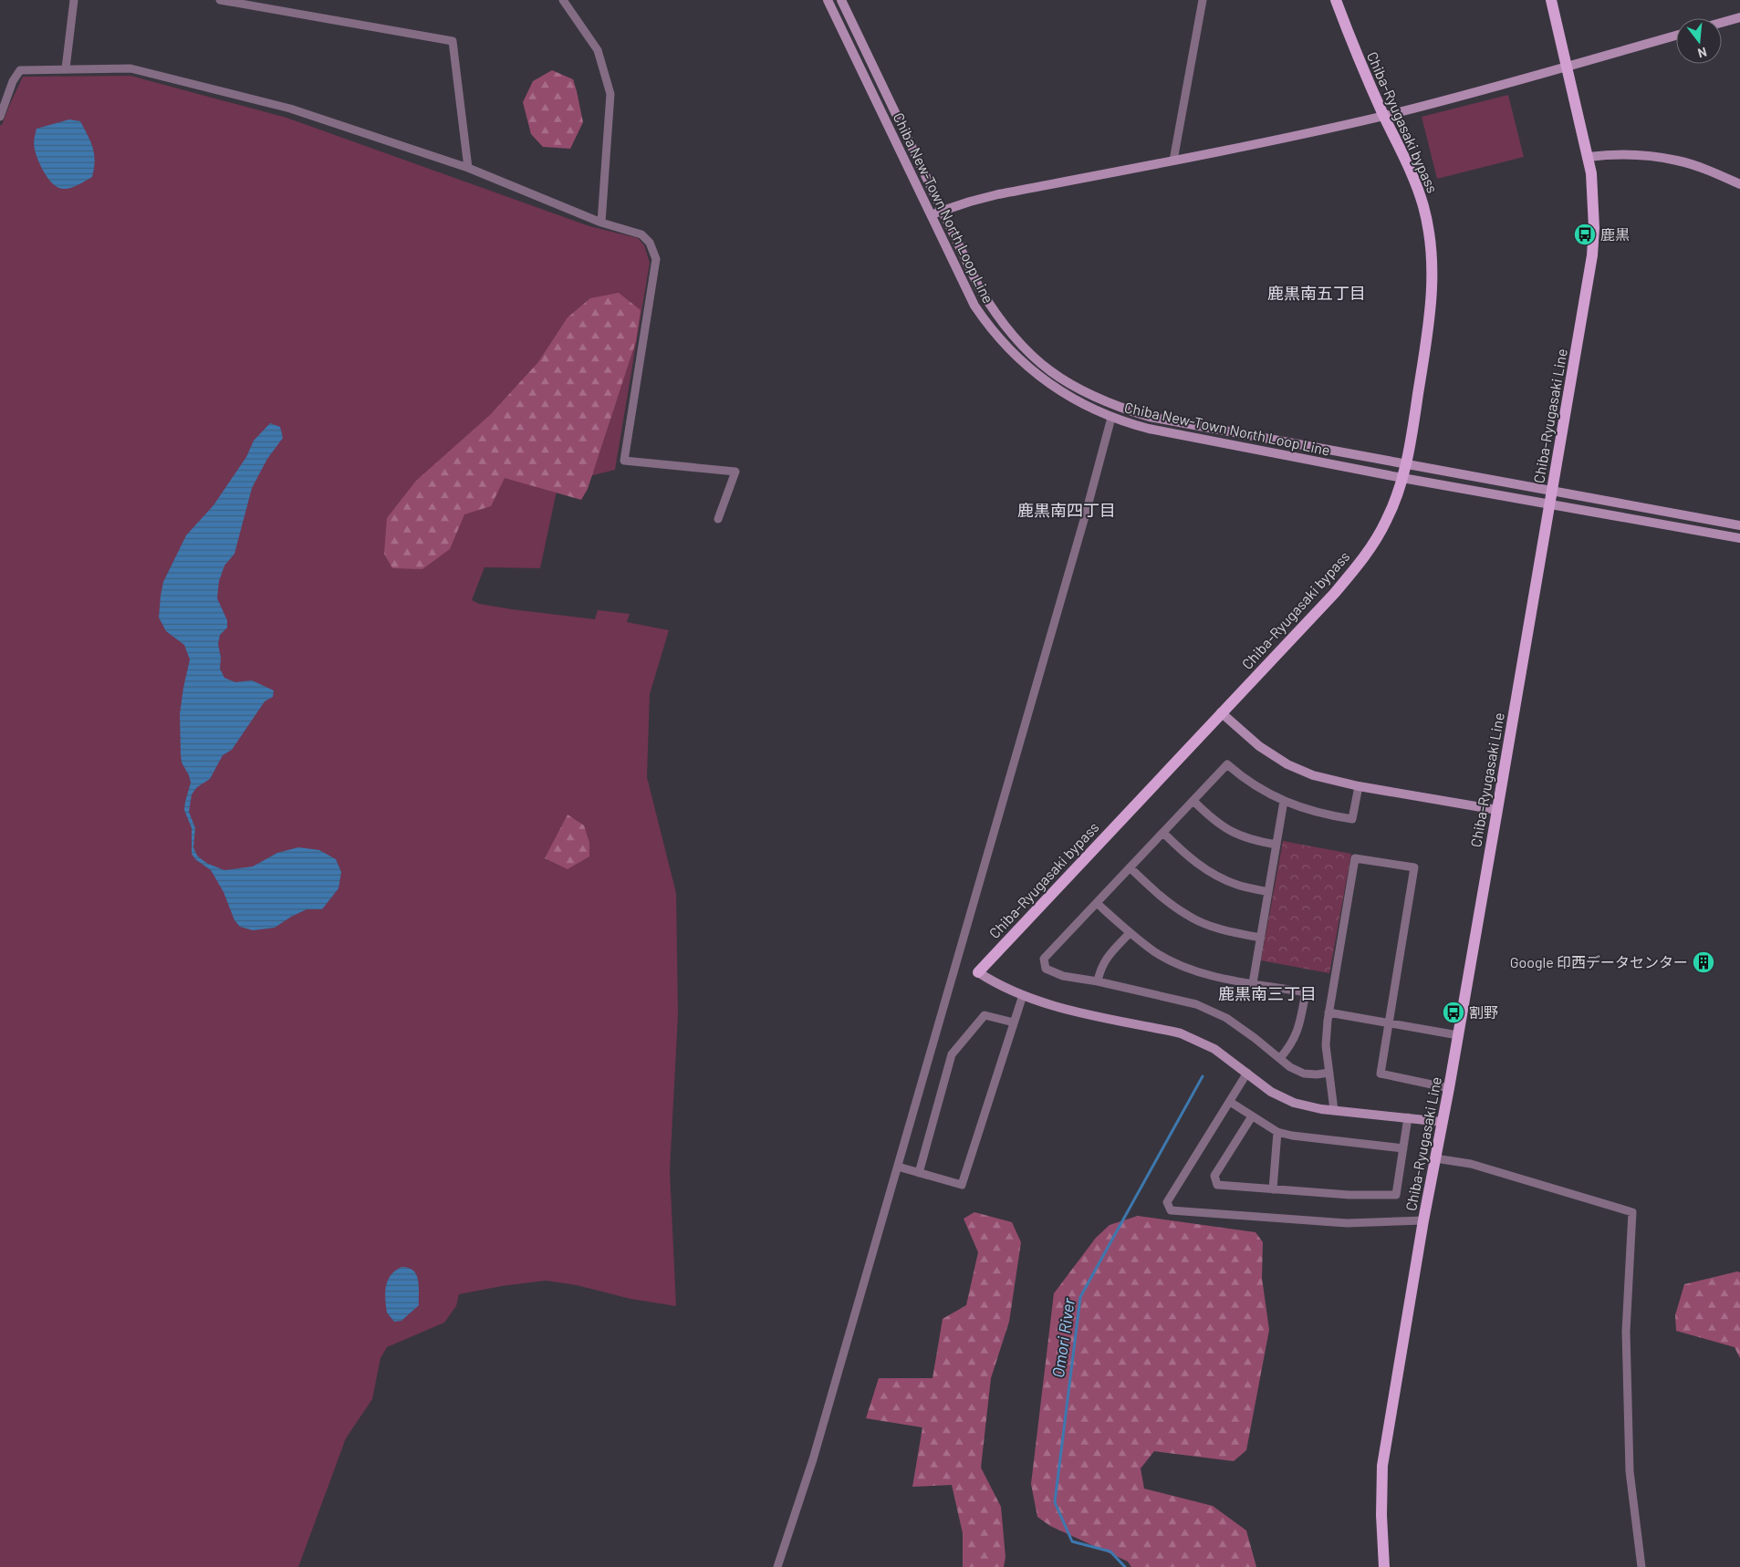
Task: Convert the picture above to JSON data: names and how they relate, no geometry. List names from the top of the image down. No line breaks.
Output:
{"streets":{"main road":["Chiba-Ryugasaki bypass","Chiba New-Town North Loop Line","Chiba-Ryugasaki Line"]},"crossings":[["Chiba-Ryugasaki bypass","Chiba New-Town North Loop Line"],["Chiba New-Town North Loop Line","Chiba-Ryugasaki Line"]],"districts":["鹿黒南五丁目","鹿黒南四丁目","鹿黒南三丁目"],"water":["Omori River"],"places":{"bus stop":["鹿黒","割野"],"building":["Google 印西データセンター"]},"north":"bottom"}
